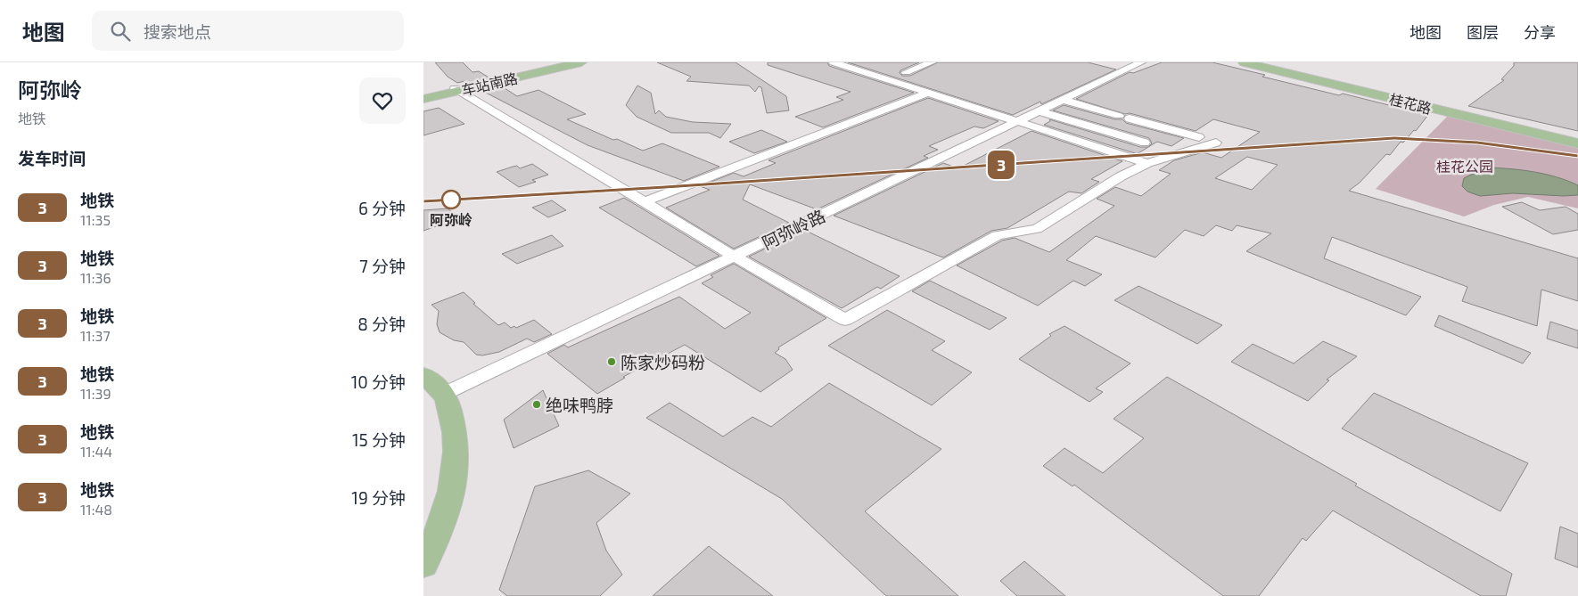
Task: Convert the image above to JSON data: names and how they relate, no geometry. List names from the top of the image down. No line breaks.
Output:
{"streets":{"main road":["车站南路","桂花路"],"street":["阿弥岭路"]},"parks":["桂花公园"],"places":["阿弥岭","陈家炒码粉","绝味鸭脖"],"lines":["metro line 3"],"page":{"header":"地图","search":"搜索地点","nav":["地图","图层","分享"],"heading":[["阿弥岭","地铁"],"发车时间"],"on_map":"3","list":[{"mark":"3","name":"地铁","note":"11:35","value":"6 分钟"},{"mark":"3","name":"地铁","note":"11:36","value":"7 分钟"},{"mark":"3","name":"地铁","note":"11:37","value":"8 分钟"},{"mark":"3","name":"地铁","note":"11:39","value":"10 分钟"},{"mark":"3","name":"地铁","note":"11:44","value":"15 分钟"},{"mark":"3","name":"地铁","note":"11:48","value":"19 分钟"}]}}
